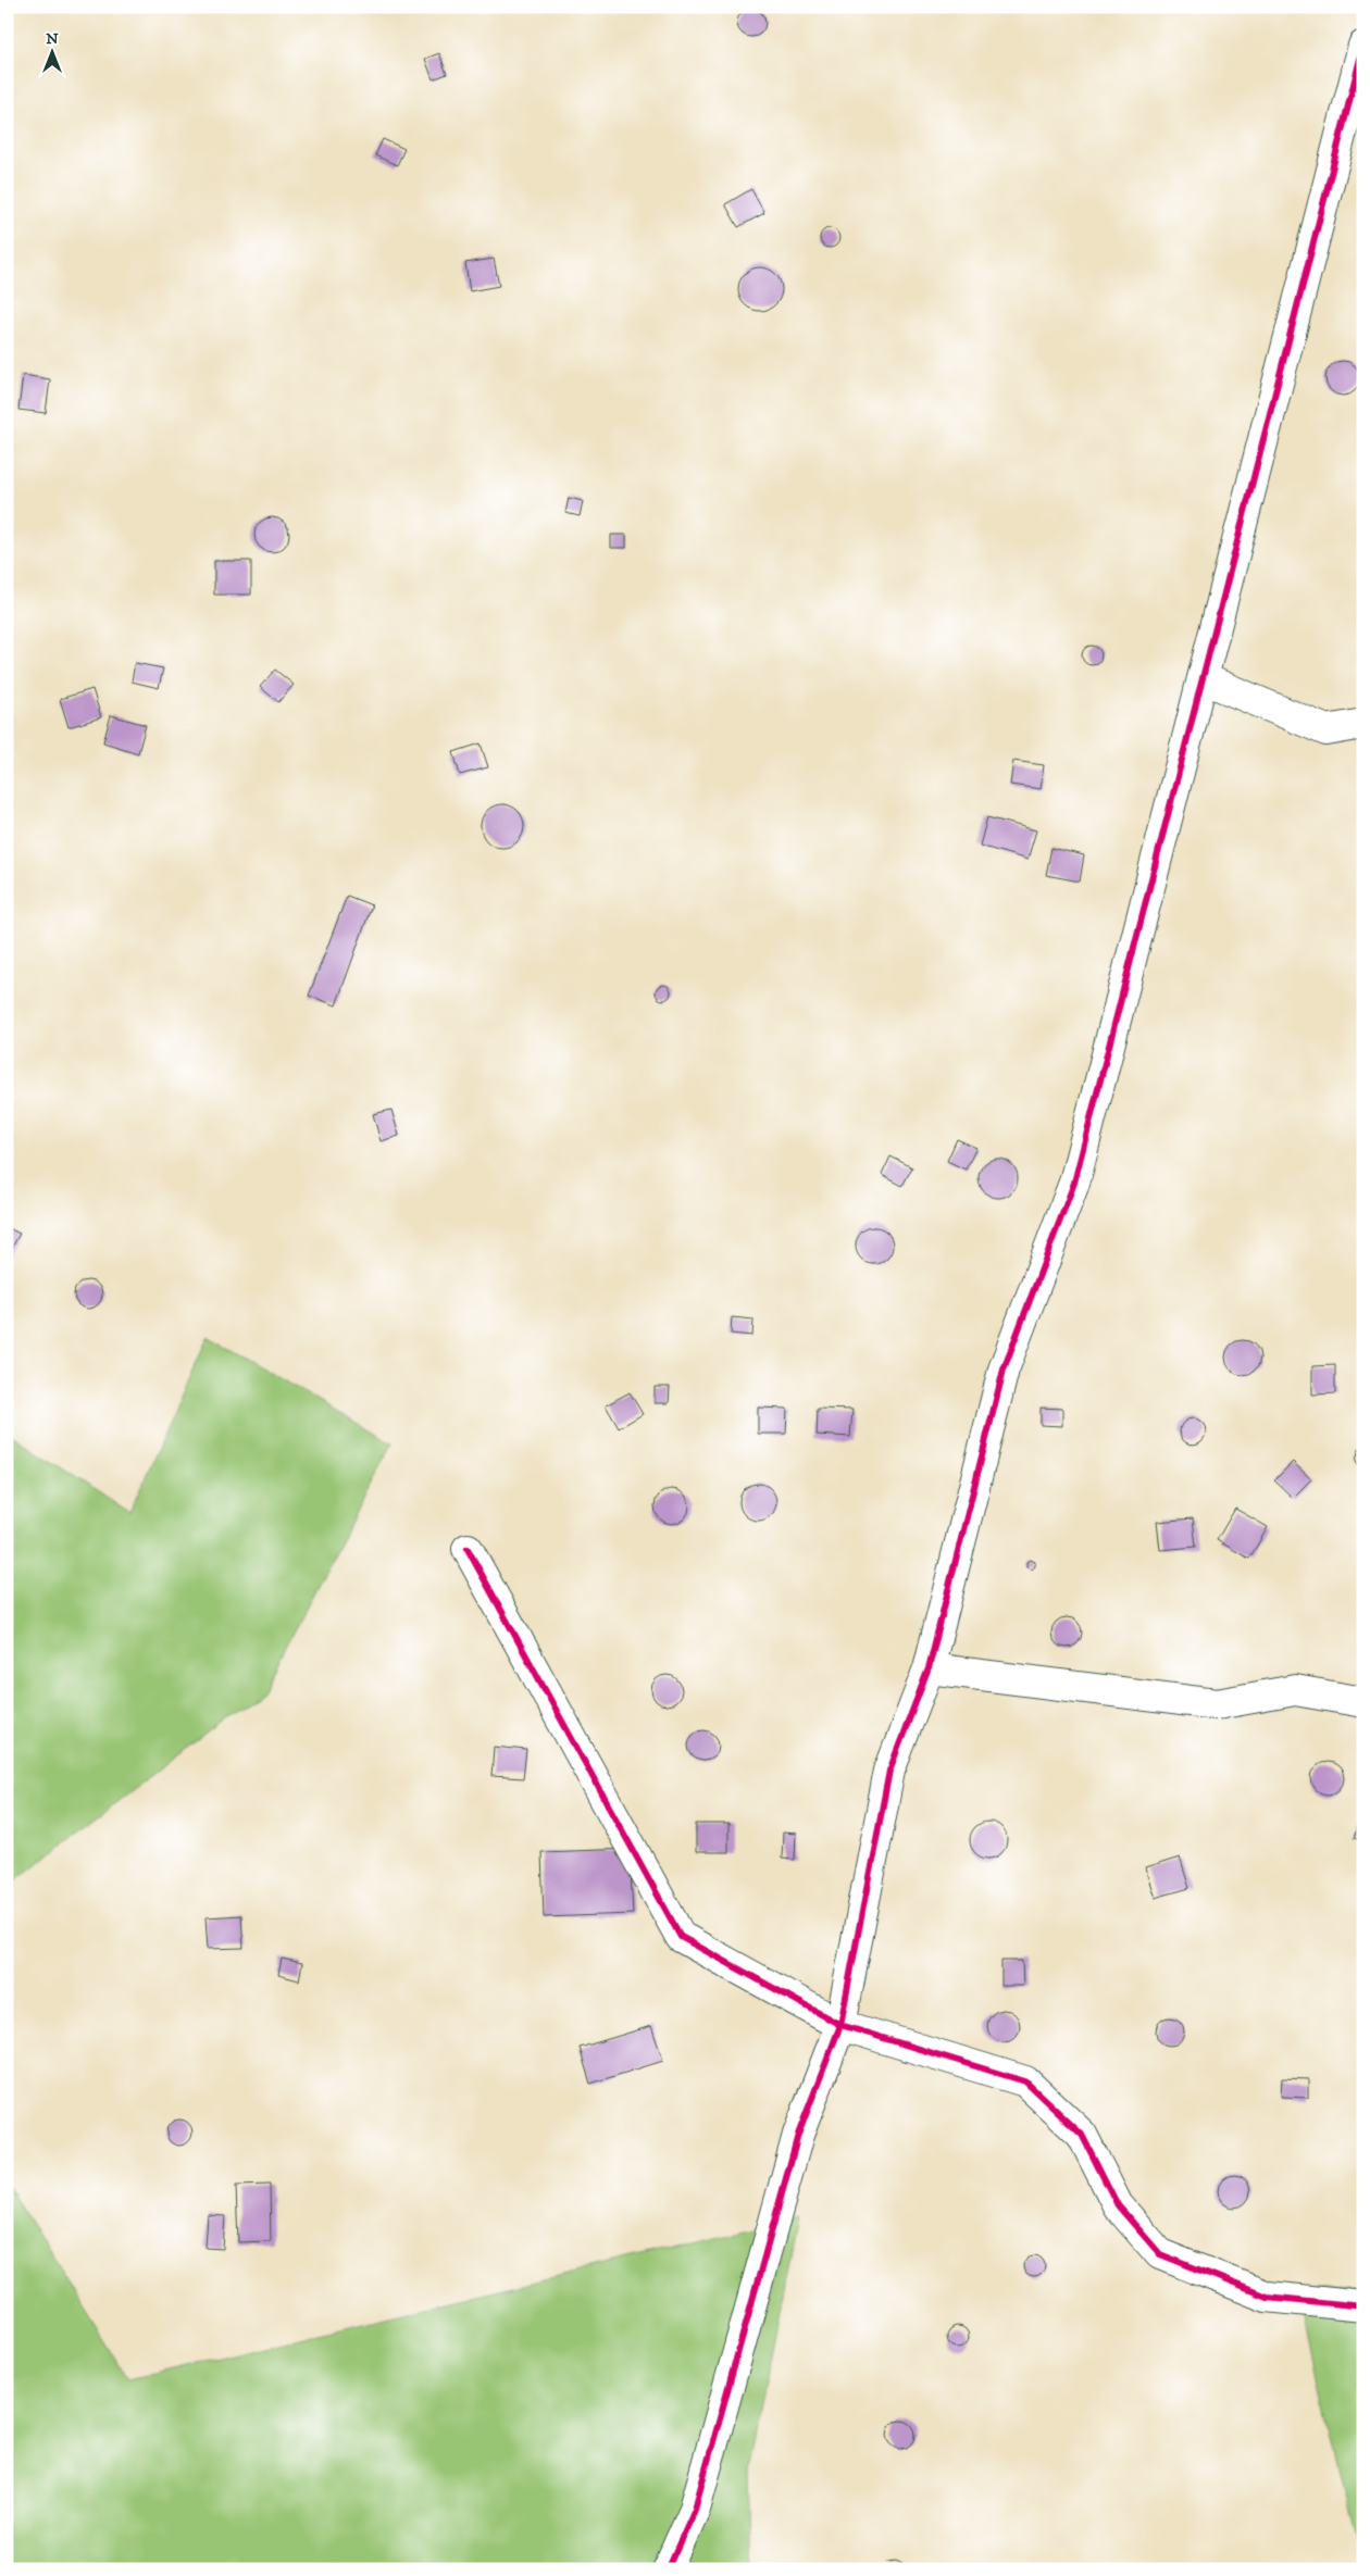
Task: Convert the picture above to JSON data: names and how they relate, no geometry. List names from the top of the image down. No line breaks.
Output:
{"north":"top"}
